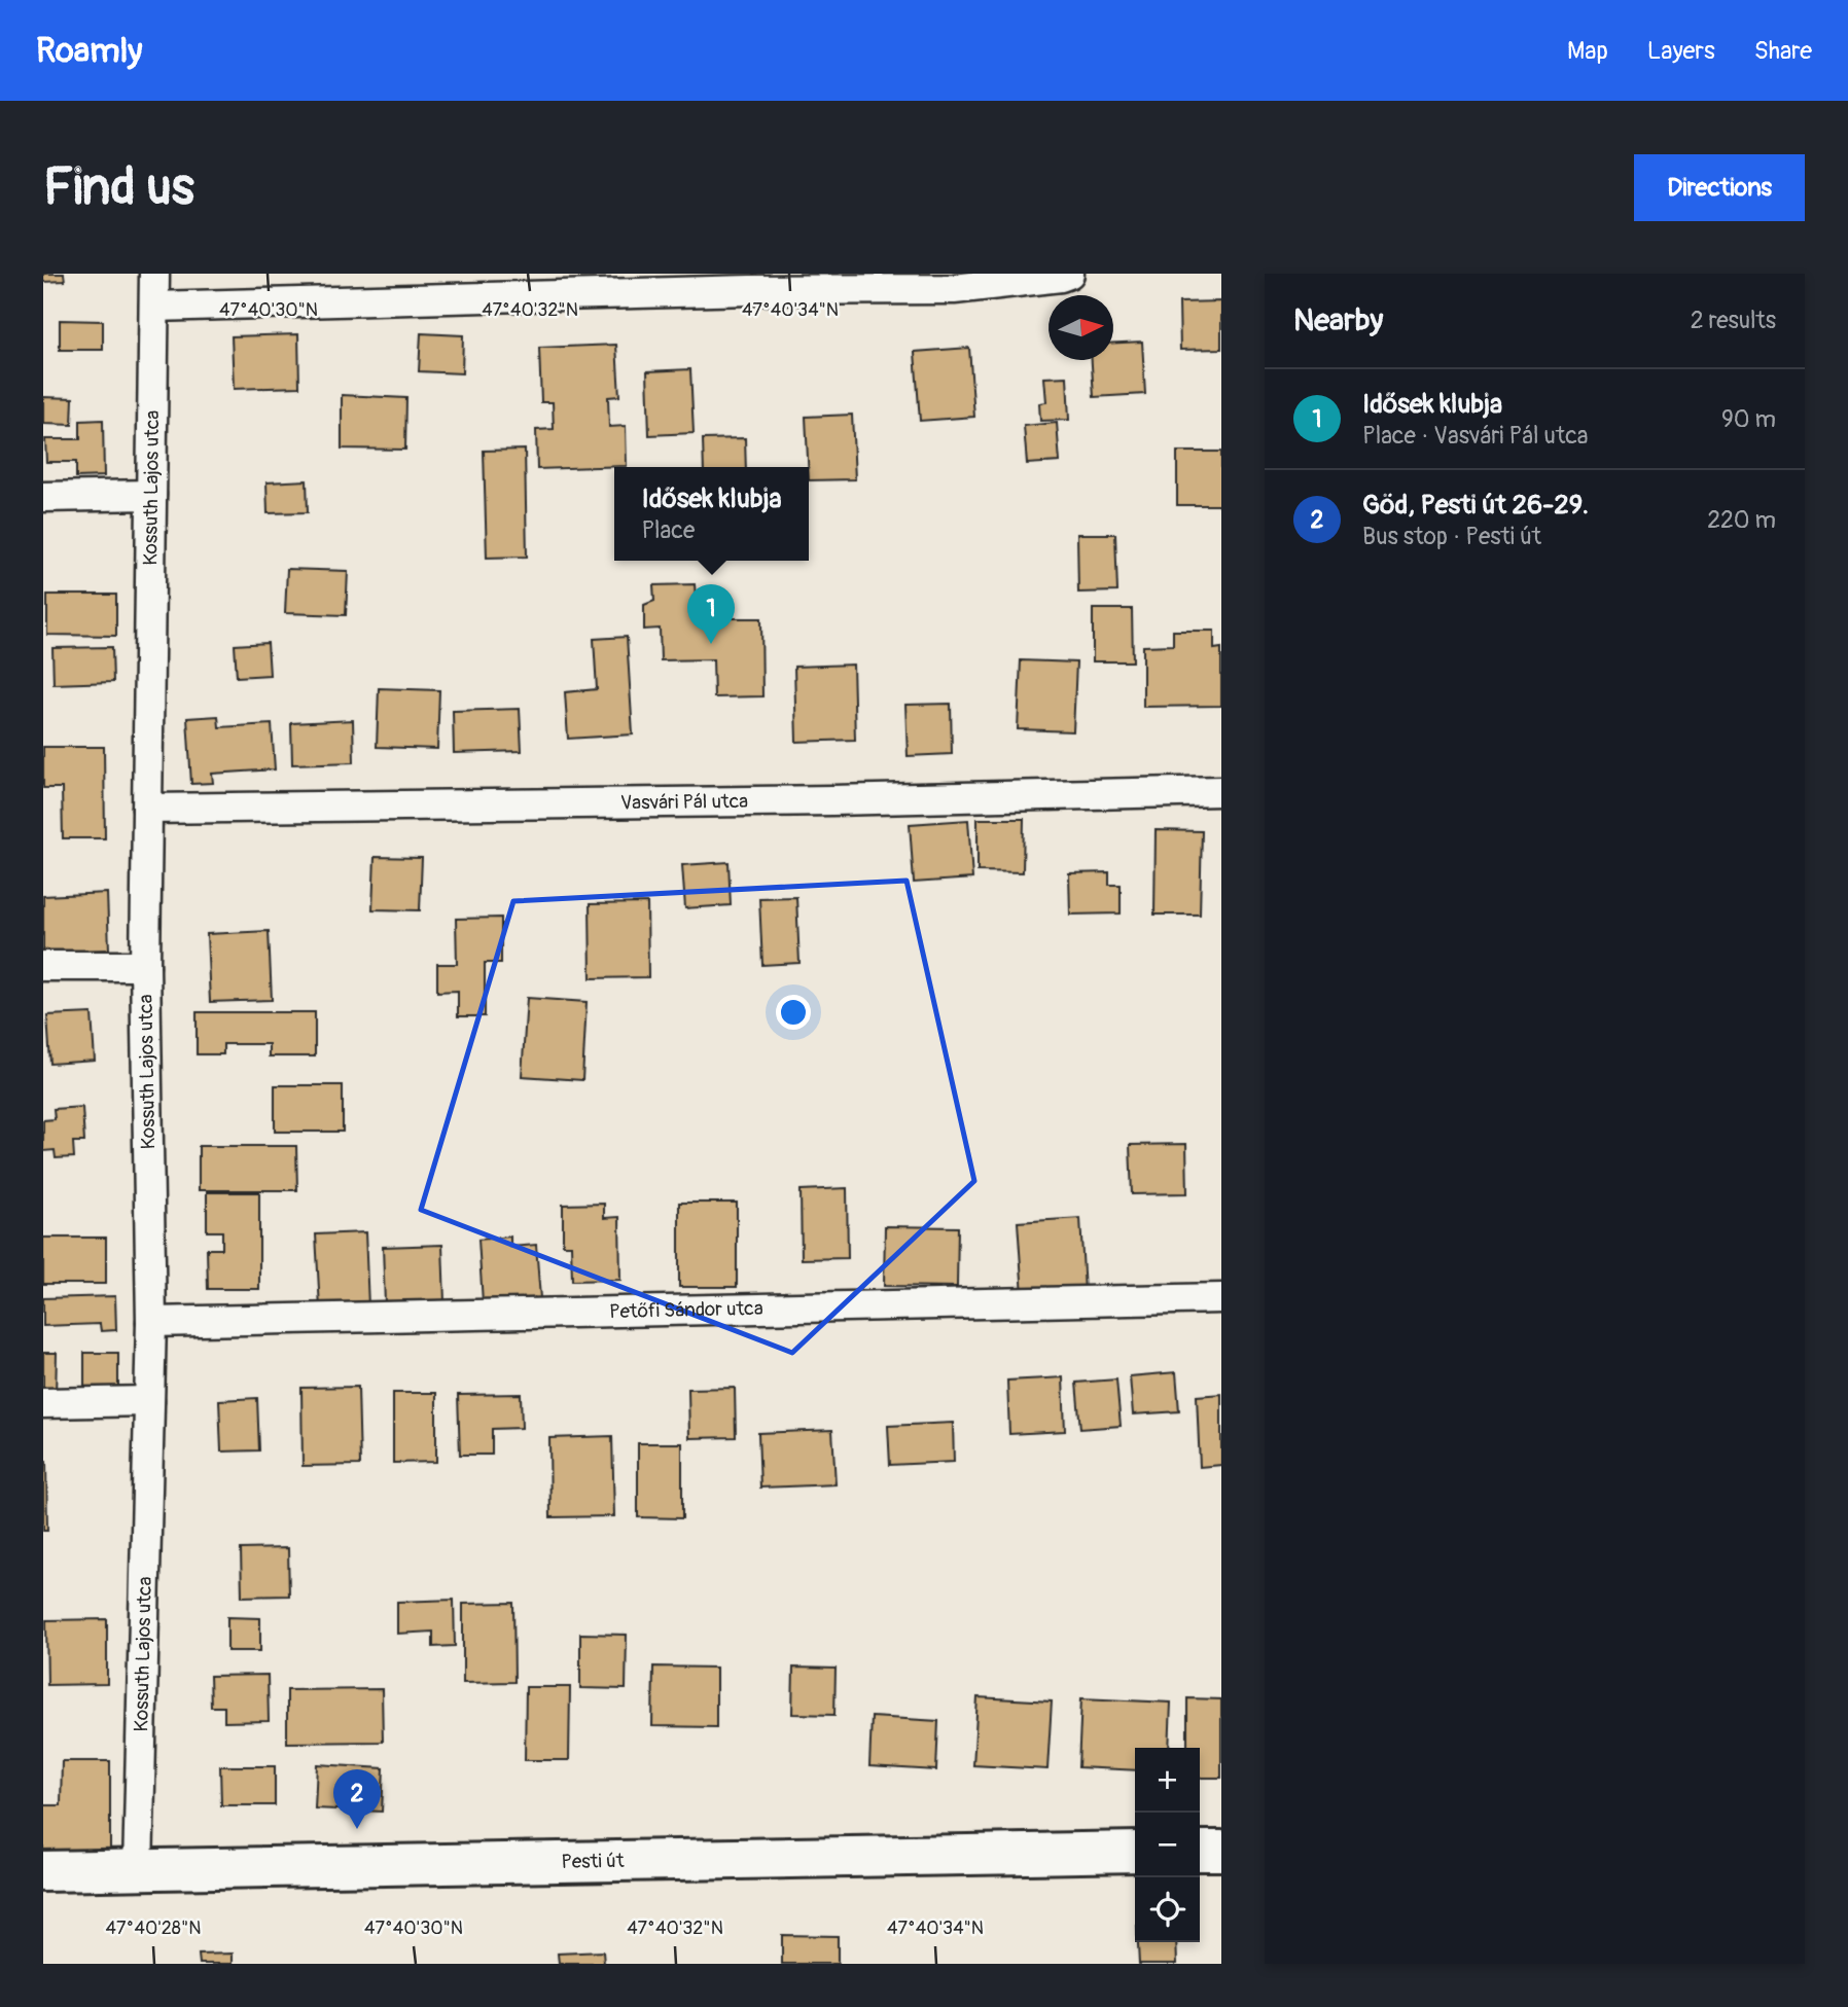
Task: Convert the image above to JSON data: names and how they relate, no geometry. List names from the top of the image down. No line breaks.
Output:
{"streets":{"main road":["Pesti út"],"street":["Kossuth Lajos utca","Vasvári Pál utca","Petőfi Sándor utca"]},"crossings":[["Kossuth Lajos utca","Vasvári Pál utca"],["Kossuth Lajos utca","Petőfi Sándor utca"],["Kossuth Lajos utca","Pesti út"]],"north":"right","page":{"header":"Roamly","nav":["Map","Layers","Share"],"buttons":"Directions","title":"Find us","heading":["Nearby","2 results"],"list":[{"mark":"1","name":"Idősek klubja","note":"Place · Vasvári Pál utca","value":"90 m"},{"mark":"2","name":"Göd, Pesti út 26-29.","note":"Bus stop · Pesti út","value":"220 m"}],"popup":["Idősek klubja","Place"],"pins":["1","2"],"map_buttons":["+","−"]},"coordinates":["47°40'30\"N","47°40'32\"N","47°40'34\"N","47°40'28\"N"]}
